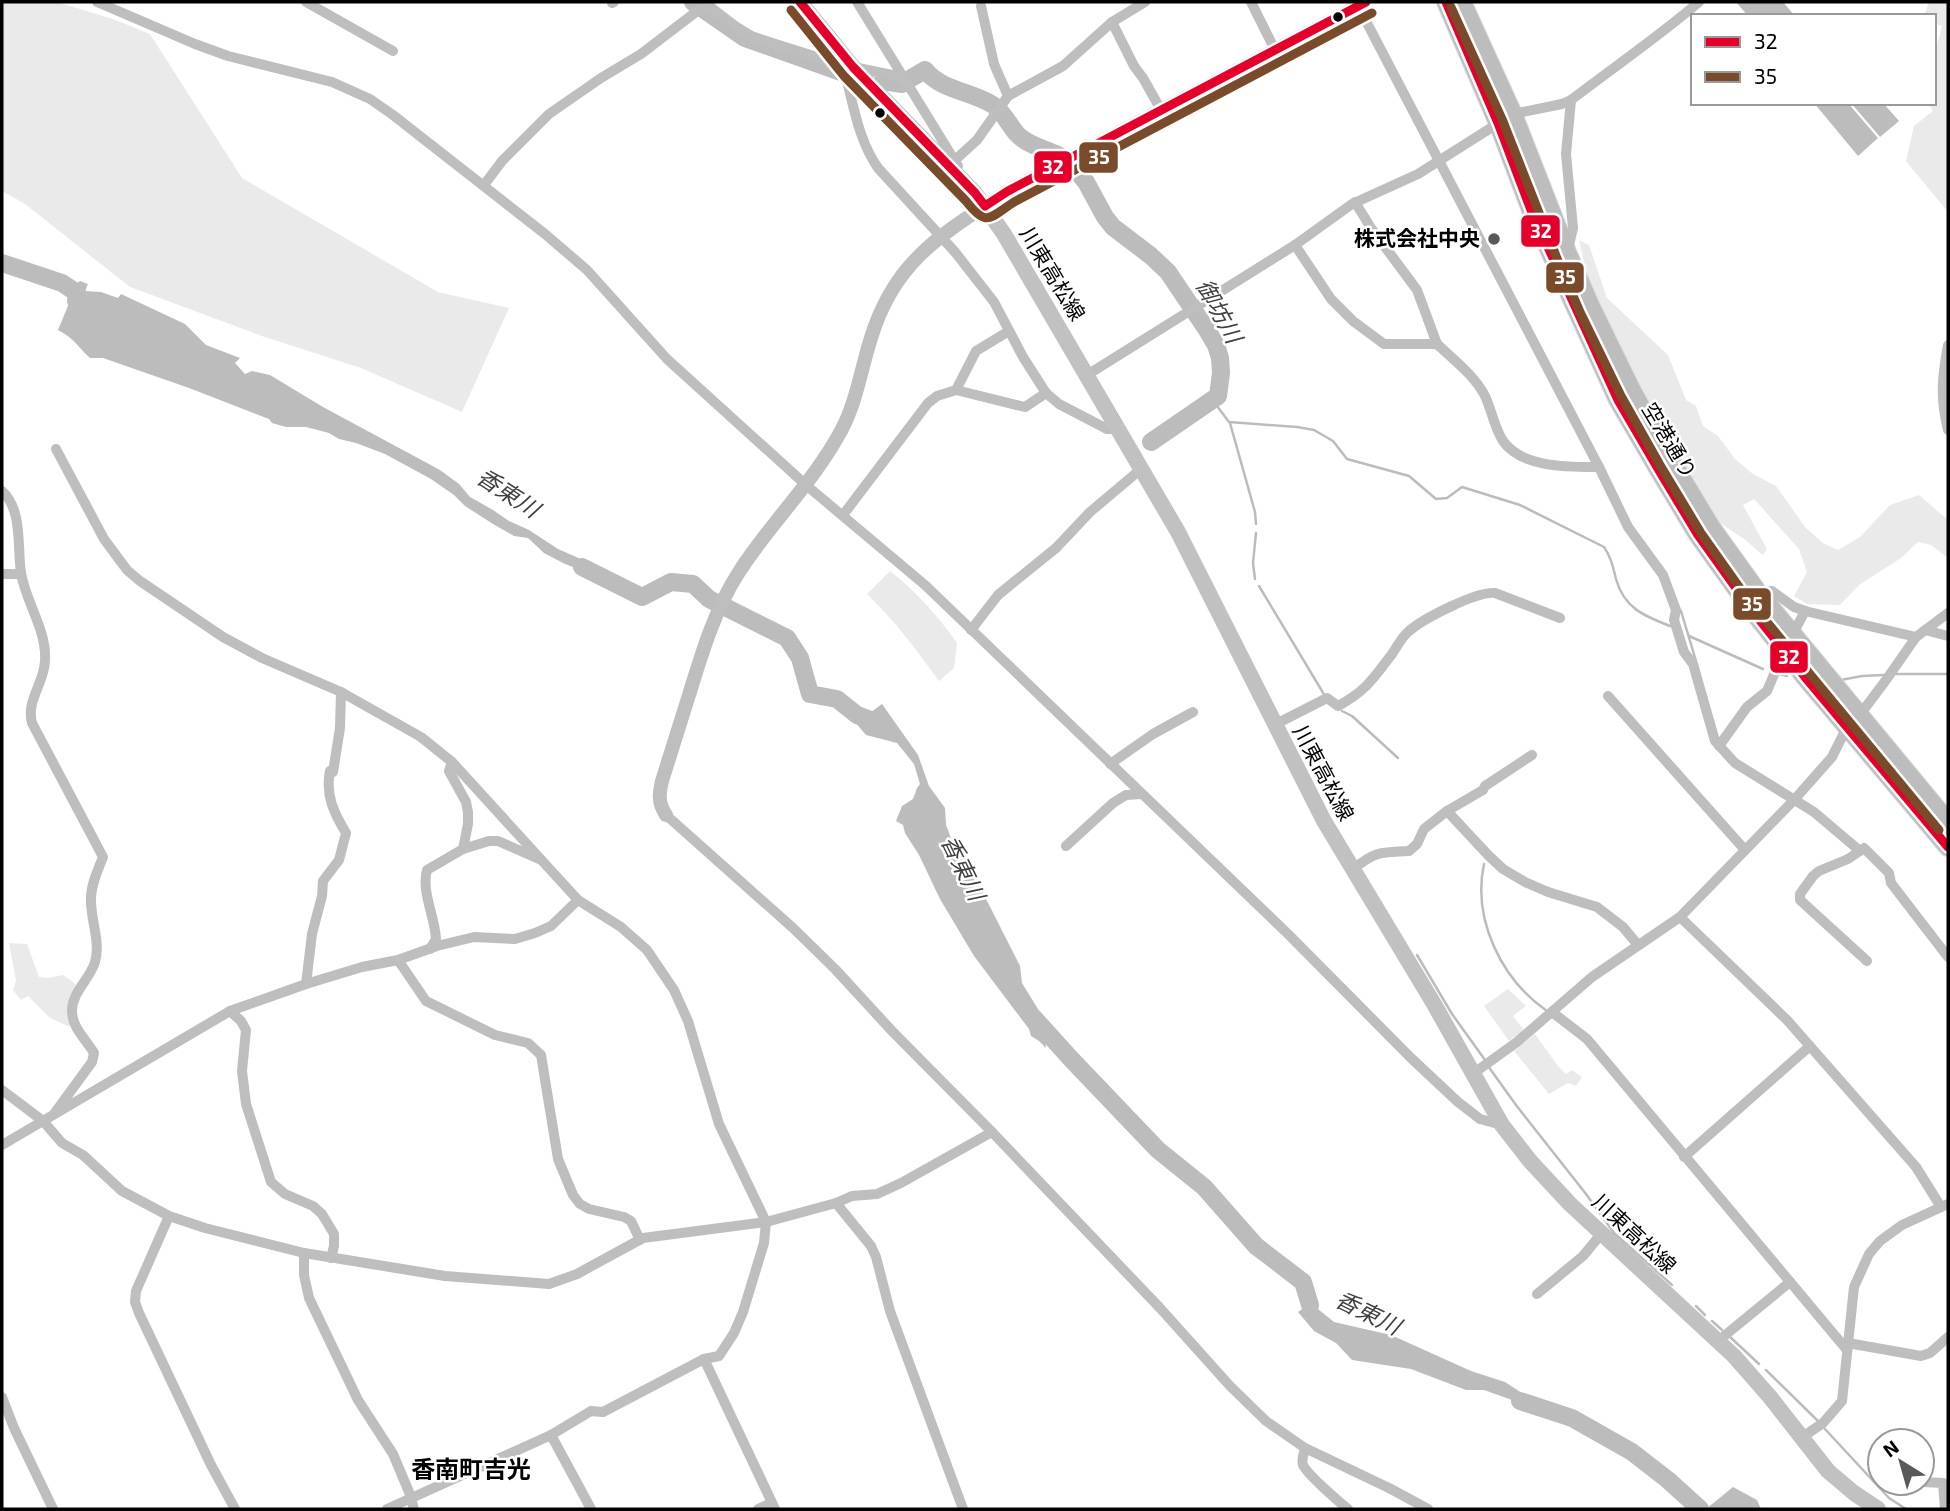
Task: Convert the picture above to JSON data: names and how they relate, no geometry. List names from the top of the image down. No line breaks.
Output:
{"streets":{"highway":["空港通り"],"main road":["川東高松線"]},"districts":["香南町吉光"],"water":["御坊川","香東川"],"places":["株式会社中央"],"lines":["transit line 32","transit line 35"],"legend":["32","35"],"north":"top left"}
